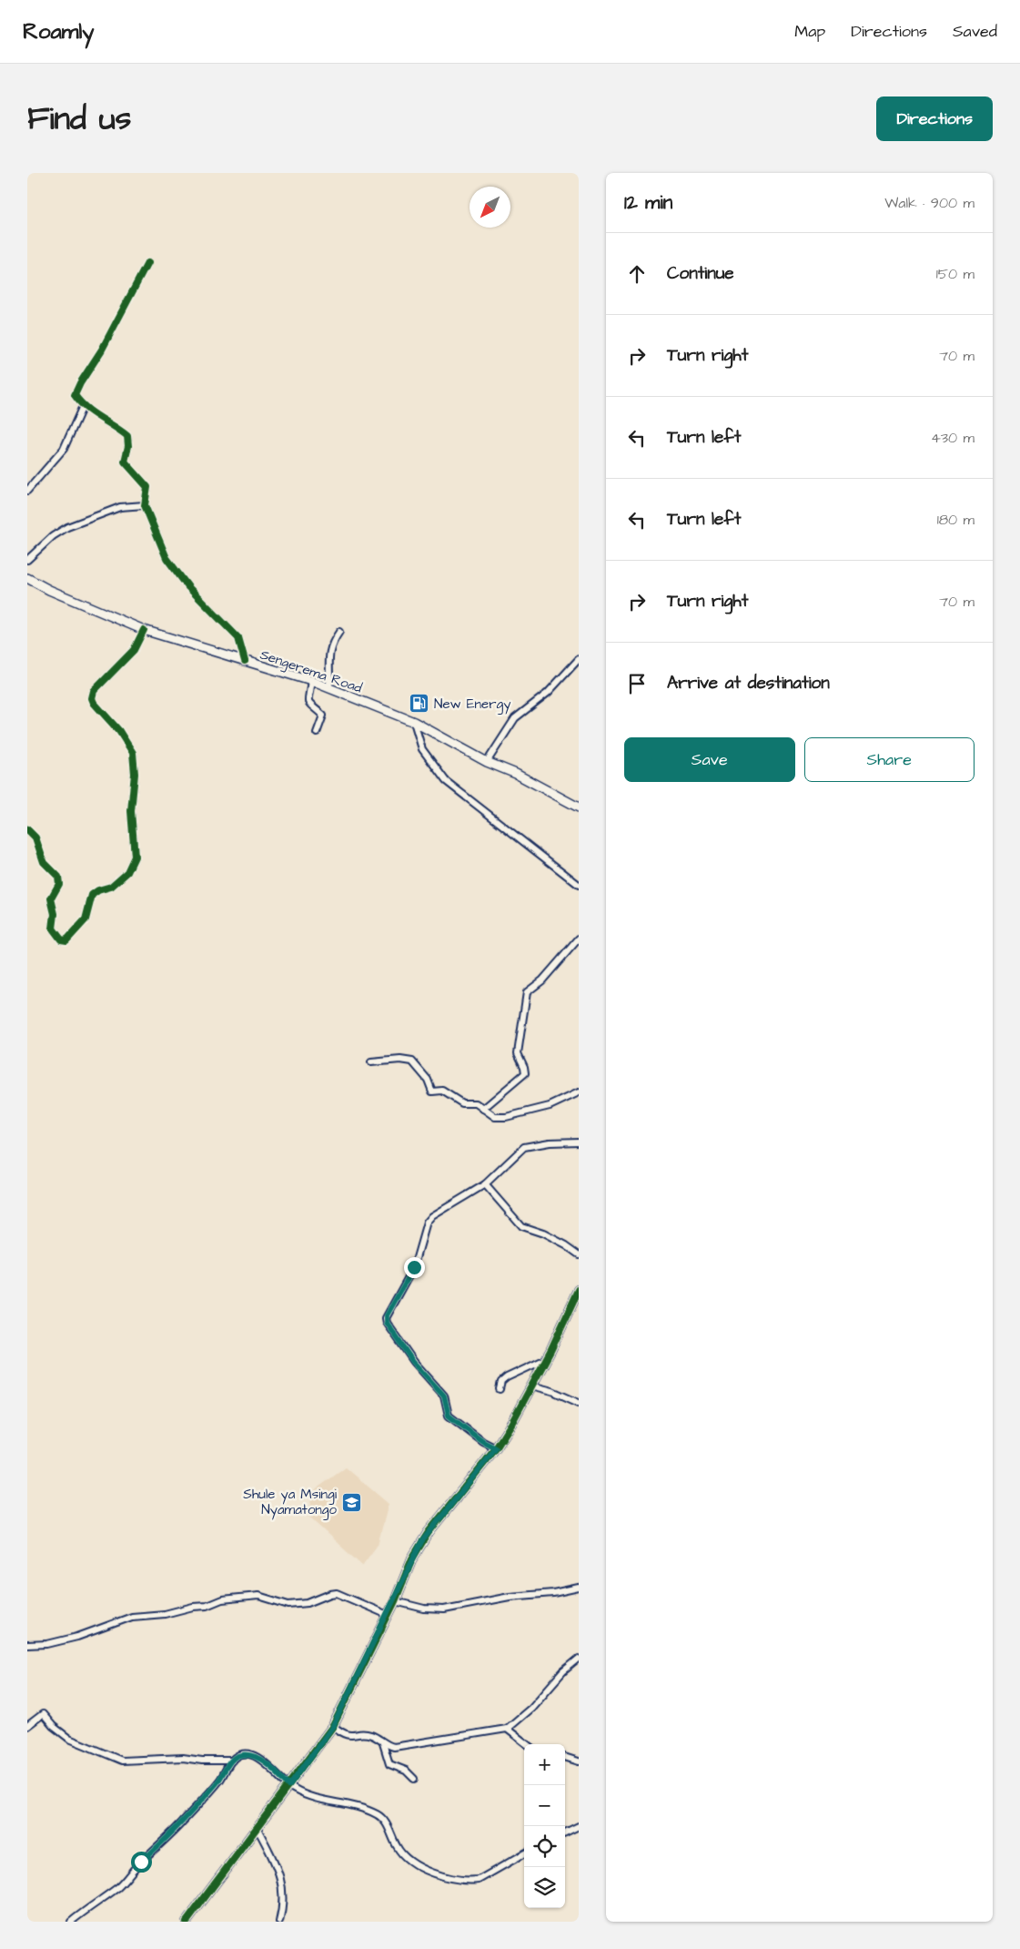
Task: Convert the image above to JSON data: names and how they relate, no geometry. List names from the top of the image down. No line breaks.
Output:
{"streets":{"street":["Sengerema Road"]},"places":{"fuel station":["New Energy"],"school or university":["Shule ya Msingi Nyamatongo"]},"north":"bottom left","page":{"header":"Roamly","nav":["Map","Directions","Saved"],"title":"Find us","buttons":["Directions",["Save","Share"]],"heading":["12 min","Walk · 900 m"],"list":[["Continue","150 m"],["Turn right","70 m"],["Turn left","430 m"],["Turn left","180 m"],["Turn right","70 m"],"Arrive at destination"],"map_buttons":["+","−"]}}
